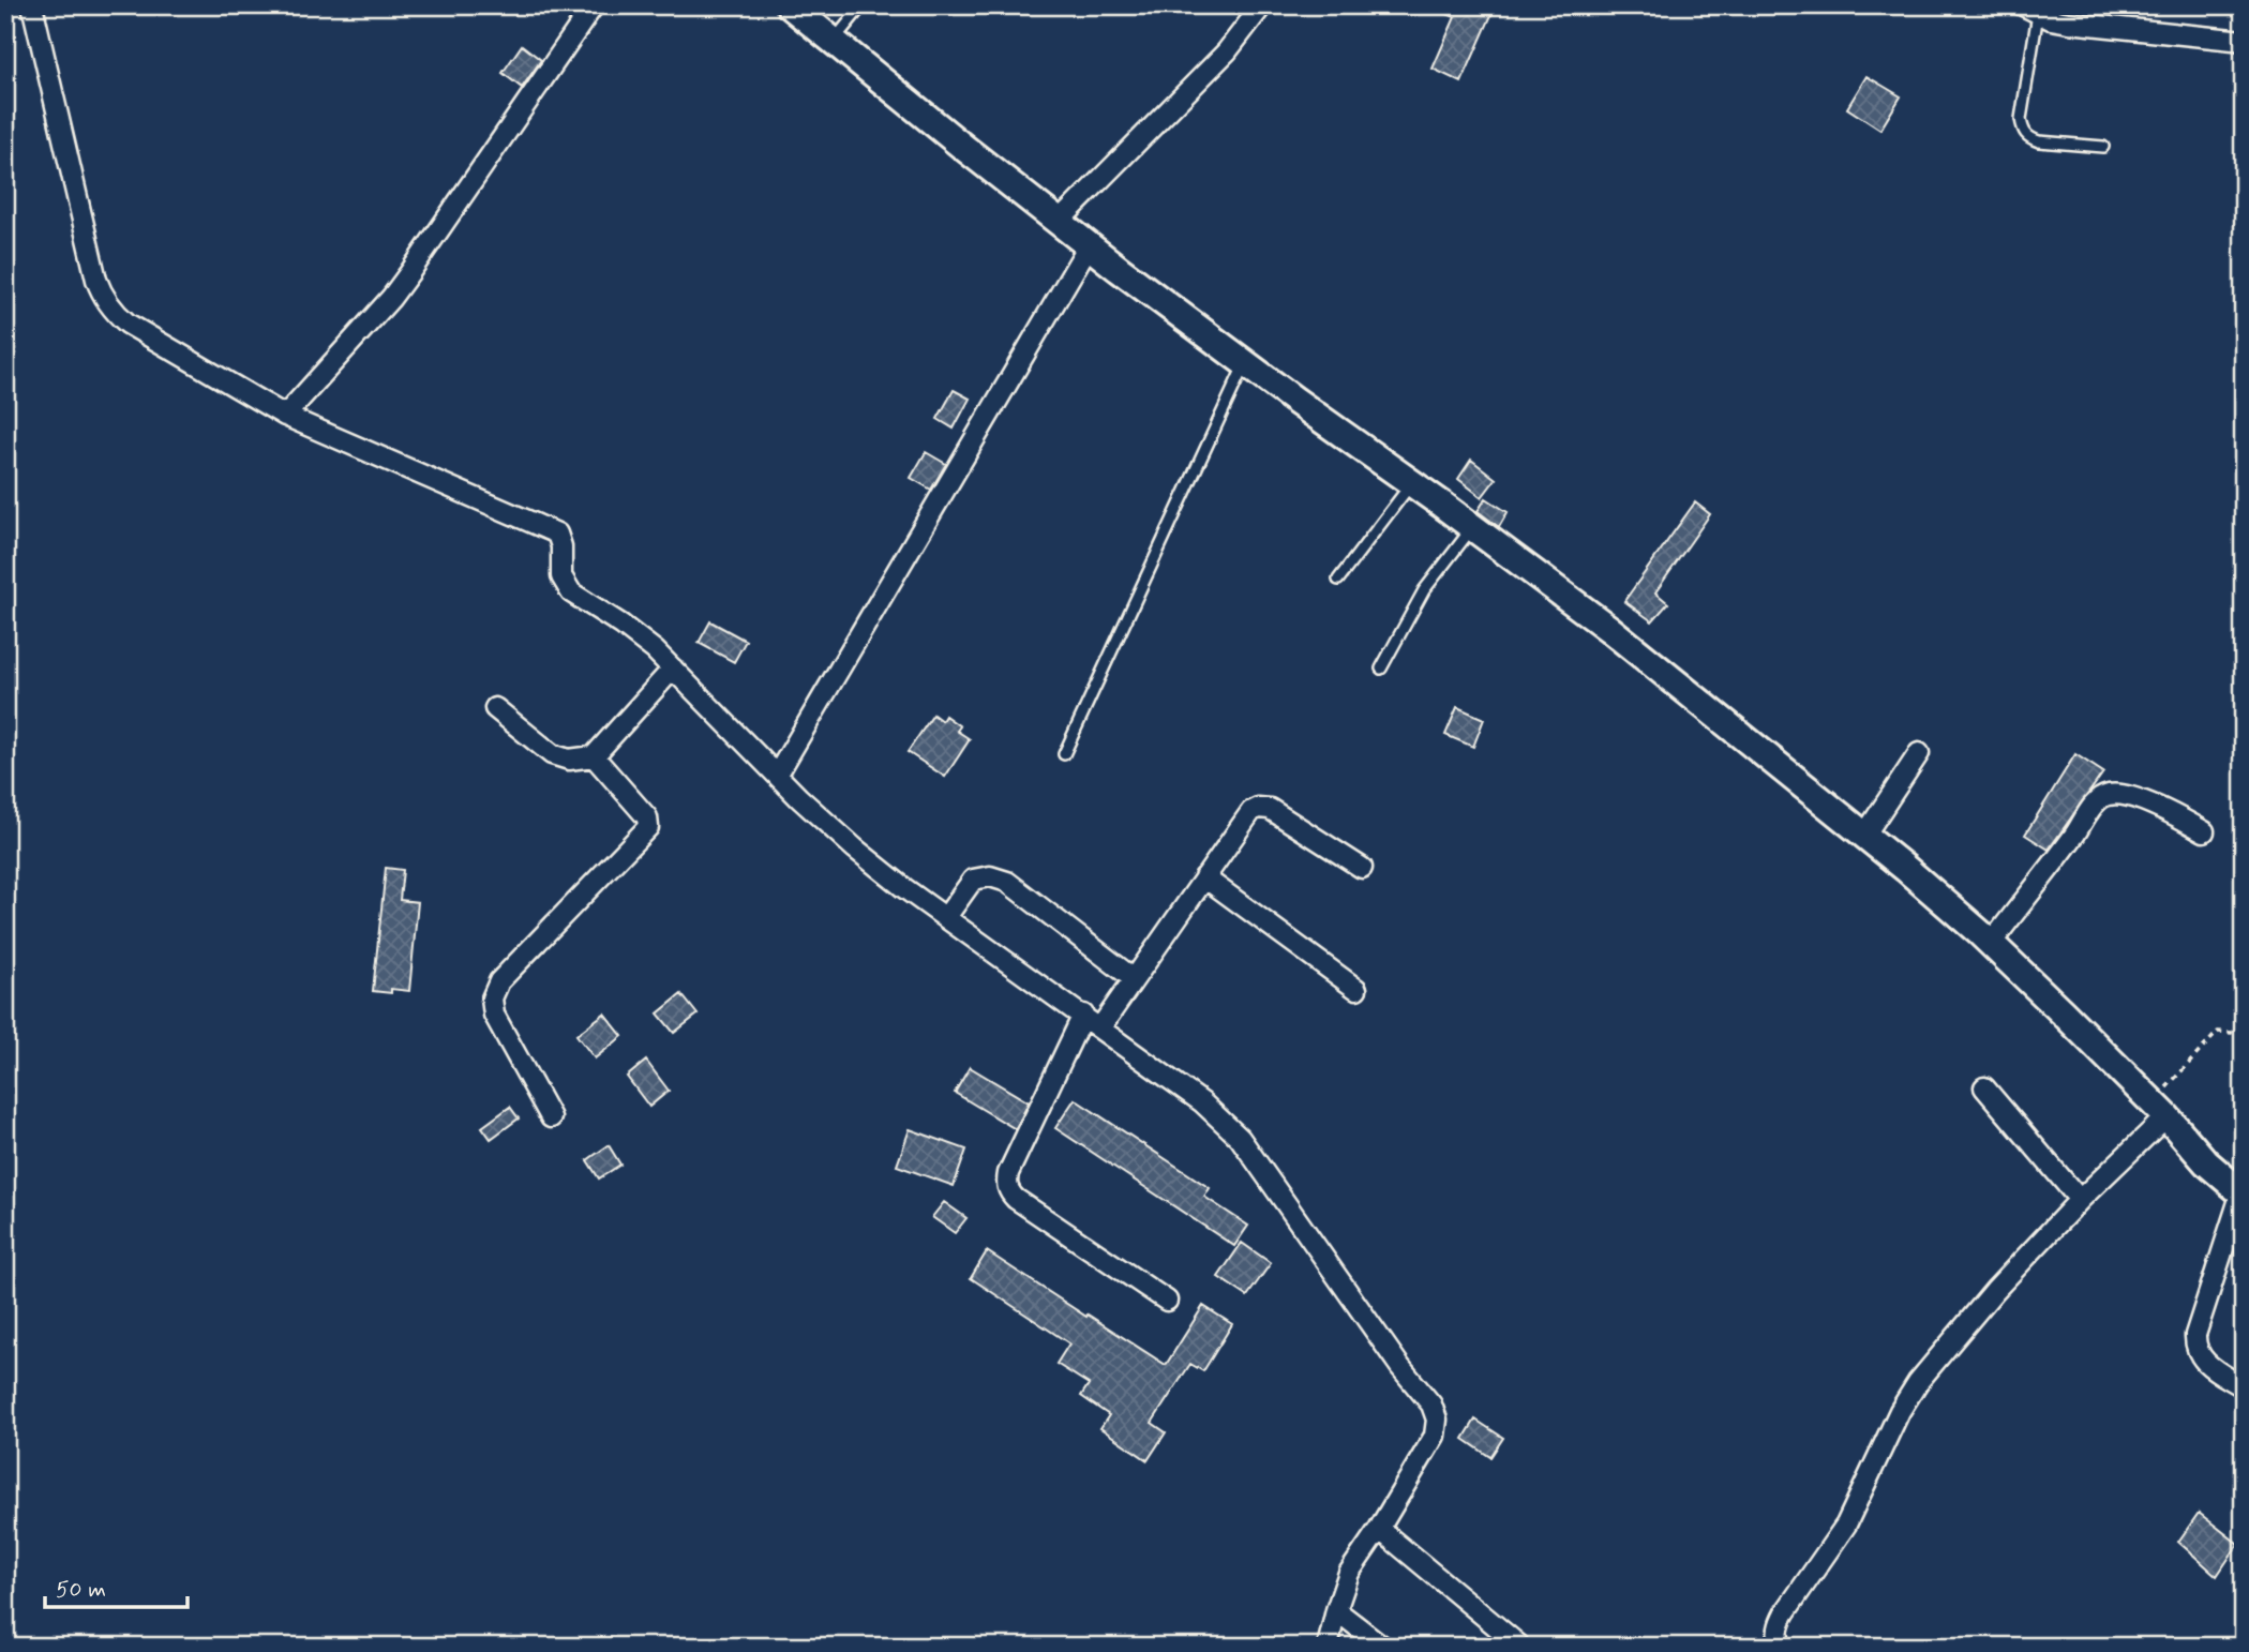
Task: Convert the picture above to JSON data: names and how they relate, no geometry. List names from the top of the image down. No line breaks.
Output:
{"scale_bar":"50 m"}
